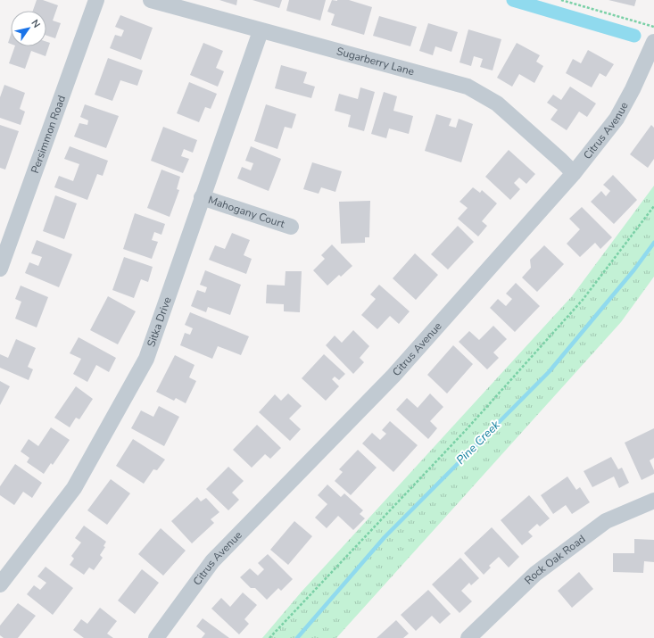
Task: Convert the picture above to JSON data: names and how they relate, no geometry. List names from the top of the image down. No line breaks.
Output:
{"streets":{"street":["Sugarberry Lane","Citrus Avenue","Persimmon Road","Mahogany Court","Sitka Drive","Rock Oak Road"]},"crossings":[["Sugarberry Lane","Citrus Avenue"],["Sugarberry Lane","Sitka Drive"],["Mahogany Court","Sitka Drive"]],"water":["Pine Creek"],"north":"top right"}
